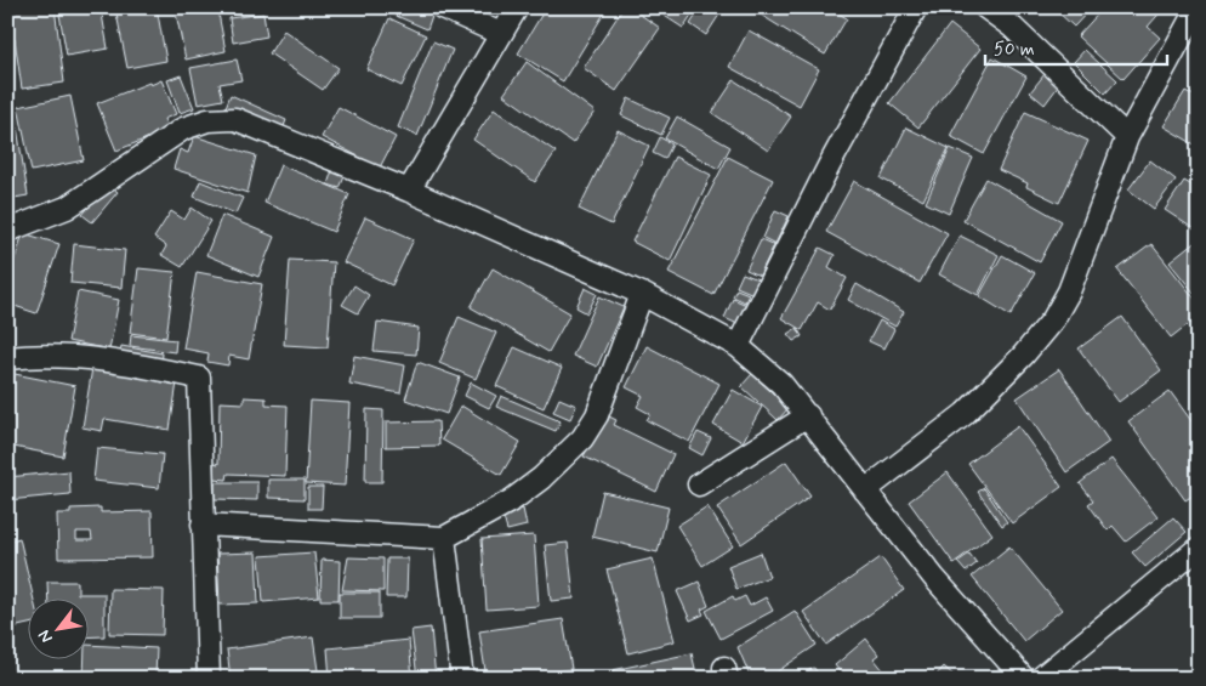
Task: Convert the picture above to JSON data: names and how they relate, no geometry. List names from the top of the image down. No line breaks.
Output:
{"scale_bar":"50 m","north":"bottom left"}
